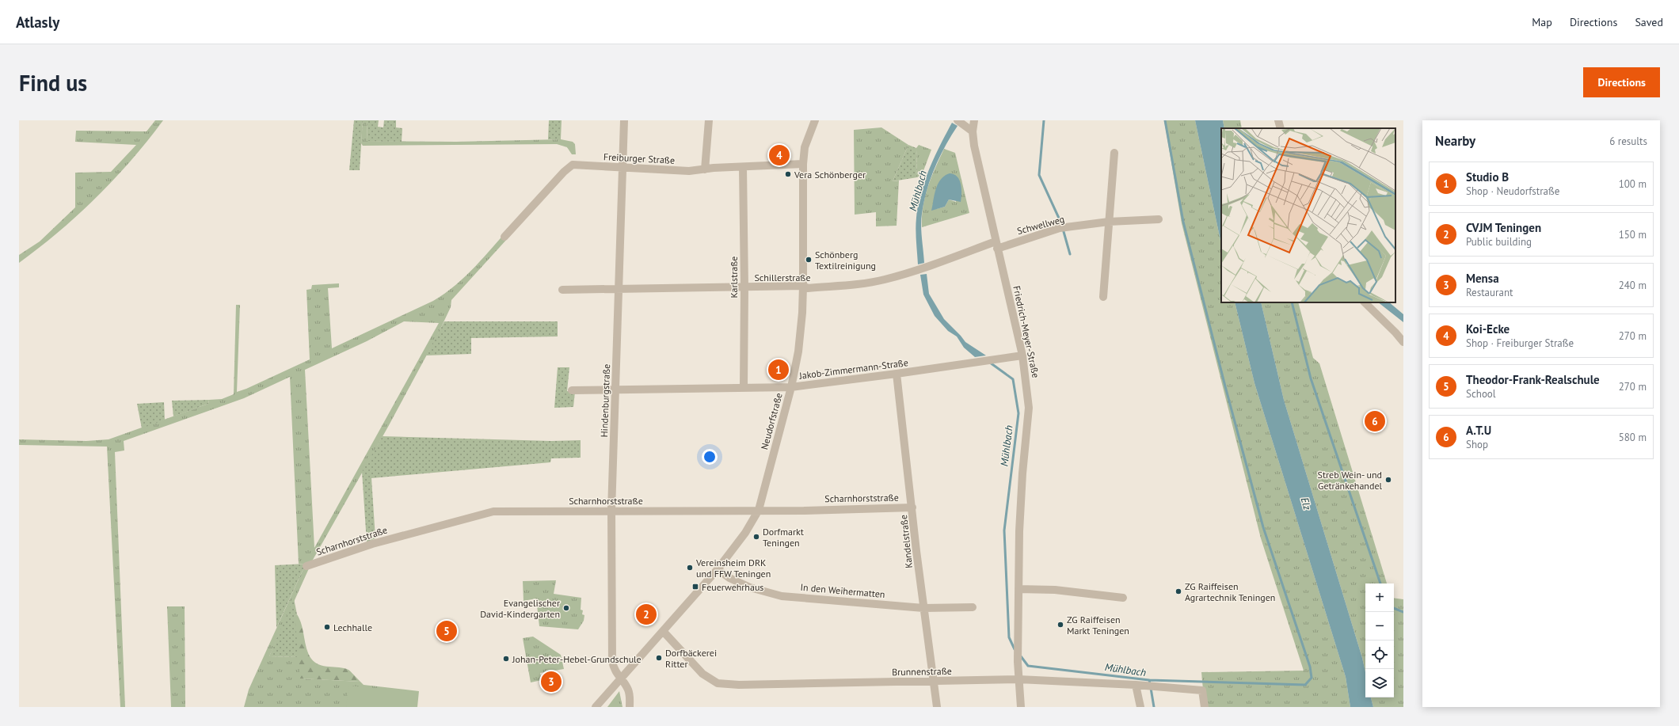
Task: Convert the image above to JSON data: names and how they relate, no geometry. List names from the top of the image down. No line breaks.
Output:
{"streets":{"street":["Freiburger Straße","Schwellweg","Karlstraße","Schillerstraße","Friedrich-Meyer-Straße","Jakob-Zimmermann-Straße","Hindenburgstraße","Neudorfstraße","Scharnhorststraße","Kandelstraße","In den Weihermatten","Brunnenstraße"]},"crossings":[["Freiburger Straße","Karlstraße"],["Freiburger Straße","Hindenburgstraße"],["Freiburger Straße","Neudorfstraße"],["Schwellweg","Schillerstraße"],["Schwellweg","Friedrich-Meyer-Straße"],["Karlstraße","Schillerstraße"],["Karlstraße","Jakob-Zimmermann-Straße"],["Schillerstraße","Friedrich-Meyer-Straße"],["Schillerstraße","Hindenburgstraße"],["Schillerstraße","Neudorfstraße"],["Friedrich-Meyer-Straße","Jakob-Zimmermann-Straße"],["Friedrich-Meyer-Straße","Brunnenstraße"],["Jakob-Zimmermann-Straße","Hindenburgstraße"],["Jakob-Zimmermann-Straße","Neudorfstraße"],["Jakob-Zimmermann-Straße","Kandelstraße"],["Hindenburgstraße","Neudorfstraße"],["Hindenburgstraße","Scharnhorststraße"],["Neudorfstraße","Scharnhorststraße"],["Neudorfstraße","In den Weihermatten"],["Neudorfstraße","Brunnenstraße"],["Scharnhorststraße","Kandelstraße"],["Kandelstraße","In den Weihermatten"],["Kandelstraße","Brunnenstraße"]],"water":["Mühlbach","Elz"],"places":{"other":["Vera Schönberger","Schönberg Textilreinigung","Streb Wein- und Getränkehandel","Dorfmarkt Teningen","Vereinsheim DRK und FFW Teningen","ZG Raiffeisen Agrartechnik Teningen","Evangelischer David-Kindergarten","ZG Raiffeisen Markt Teningen","Lechhalle","Dorfbäckerei Ritter","Johan-Peter-Hebel-Grundschule"],"transit":["Feuerwehrhaus"]},"page":{"header":"Atlasly","nav":["Map","Directions","Saved"],"buttons":"Directions","title":"Find us","heading":["Nearby","6 results"],"pins":["4","1","6","2","5","3"],"list":[{"mark":"1","name":"Studio B","note":"Shop · Neudorfstraße","value":"100 m"},{"mark":"2","name":"CVJM Teningen","note":"Public building","value":"150 m"},{"mark":"3","name":"Mensa","note":"Restaurant","value":"240 m"},{"mark":"4","name":"Koi-Ecke","note":"Shop · Freiburger Straße","value":"270 m"},{"mark":"5","name":"Theodor-Frank-Realschule","note":"School","value":"270 m"},{"mark":"6","name":"A.T.U","note":"Shop","value":"580 m"}],"map_buttons":["+","−"]}}
